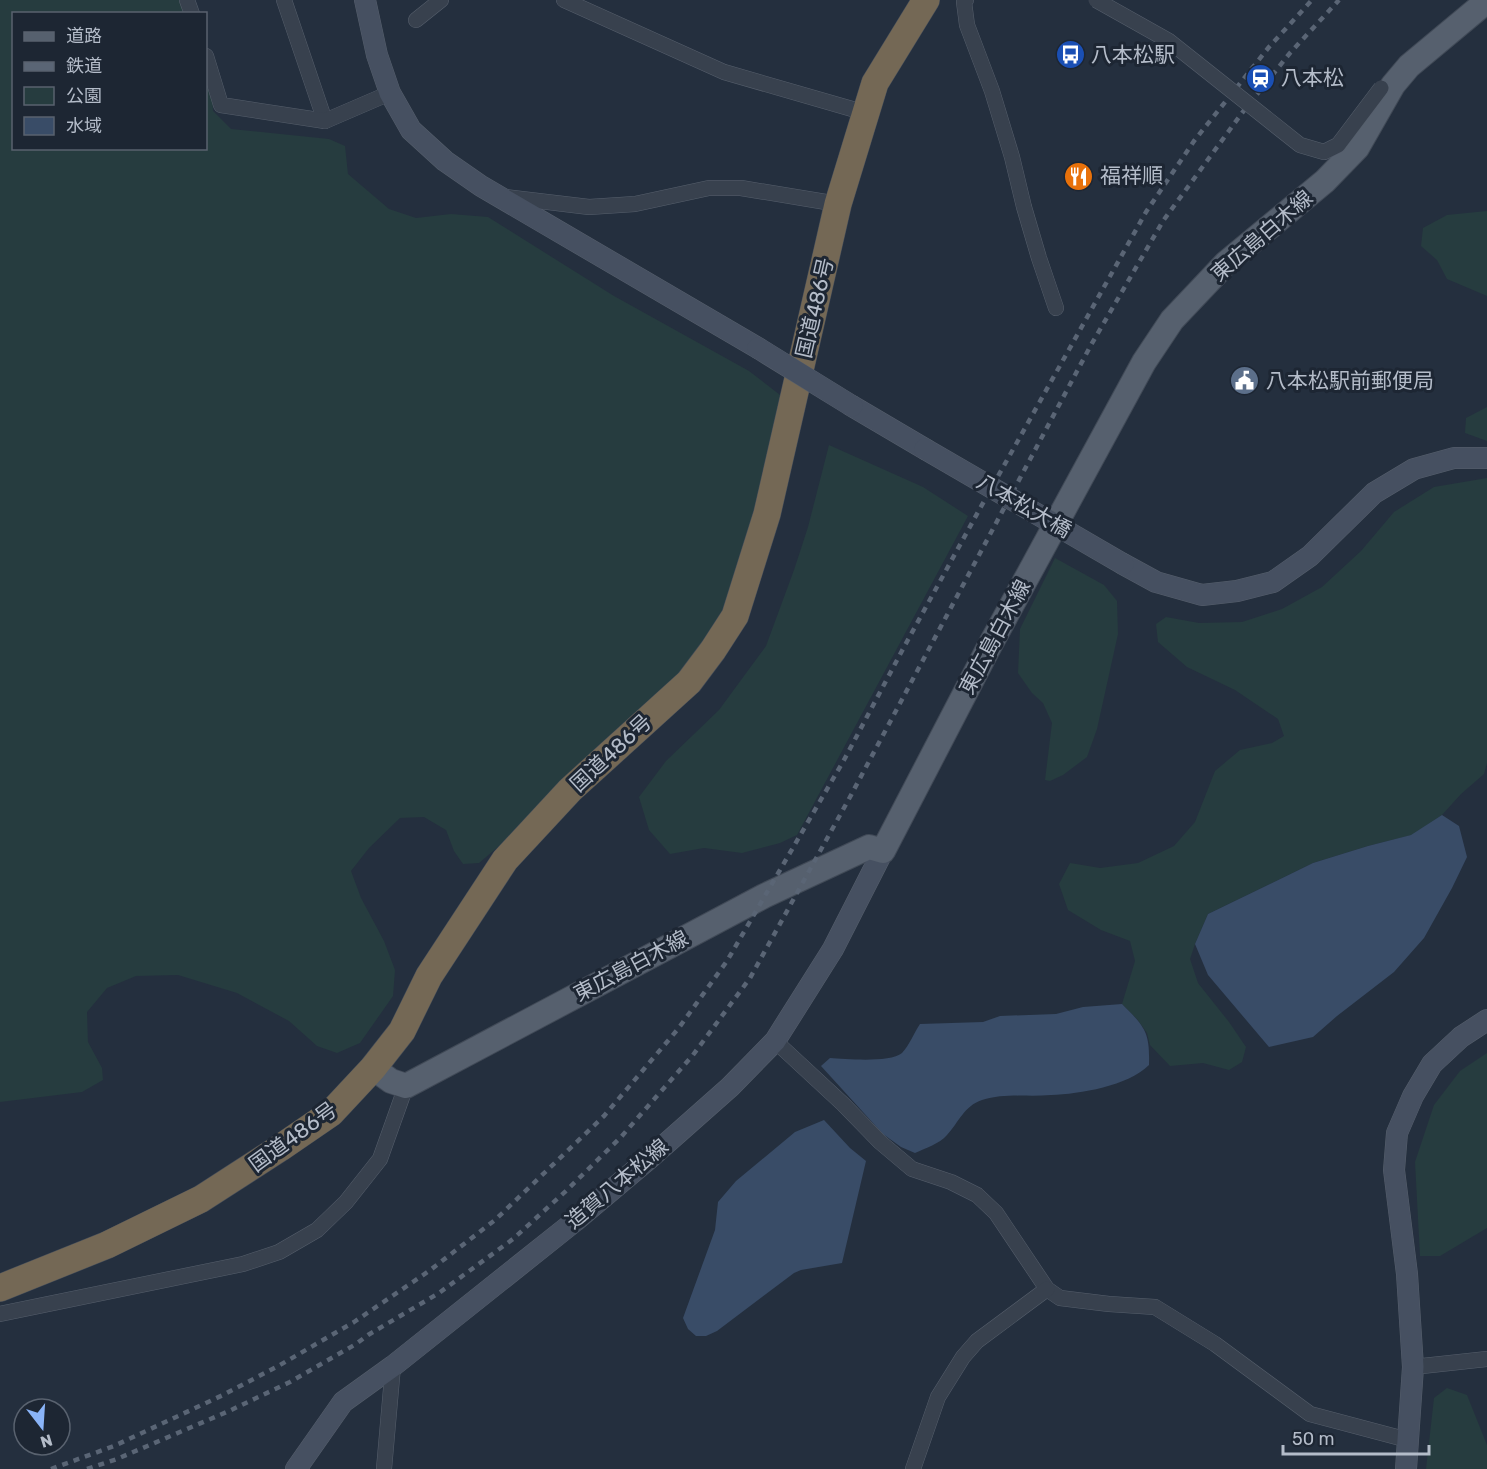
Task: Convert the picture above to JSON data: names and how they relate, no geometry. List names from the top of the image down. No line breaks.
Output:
{"streets":{"highway":["国道486号"],"main road":["東広島白木線"],"street":["八本松大橋","造賀八本松線"]},"crossings":[["東広島白木線","造賀八本松線"]],"places":{"bus stop":["八本松駅"],"station":["八本松"],"restaurant":["福祥順"],"public building":["八本松駅前郵便局"]},"legend":["道路","鉄道","公園","水域"],"scale_bar":"50 m","north":"bottom"}
